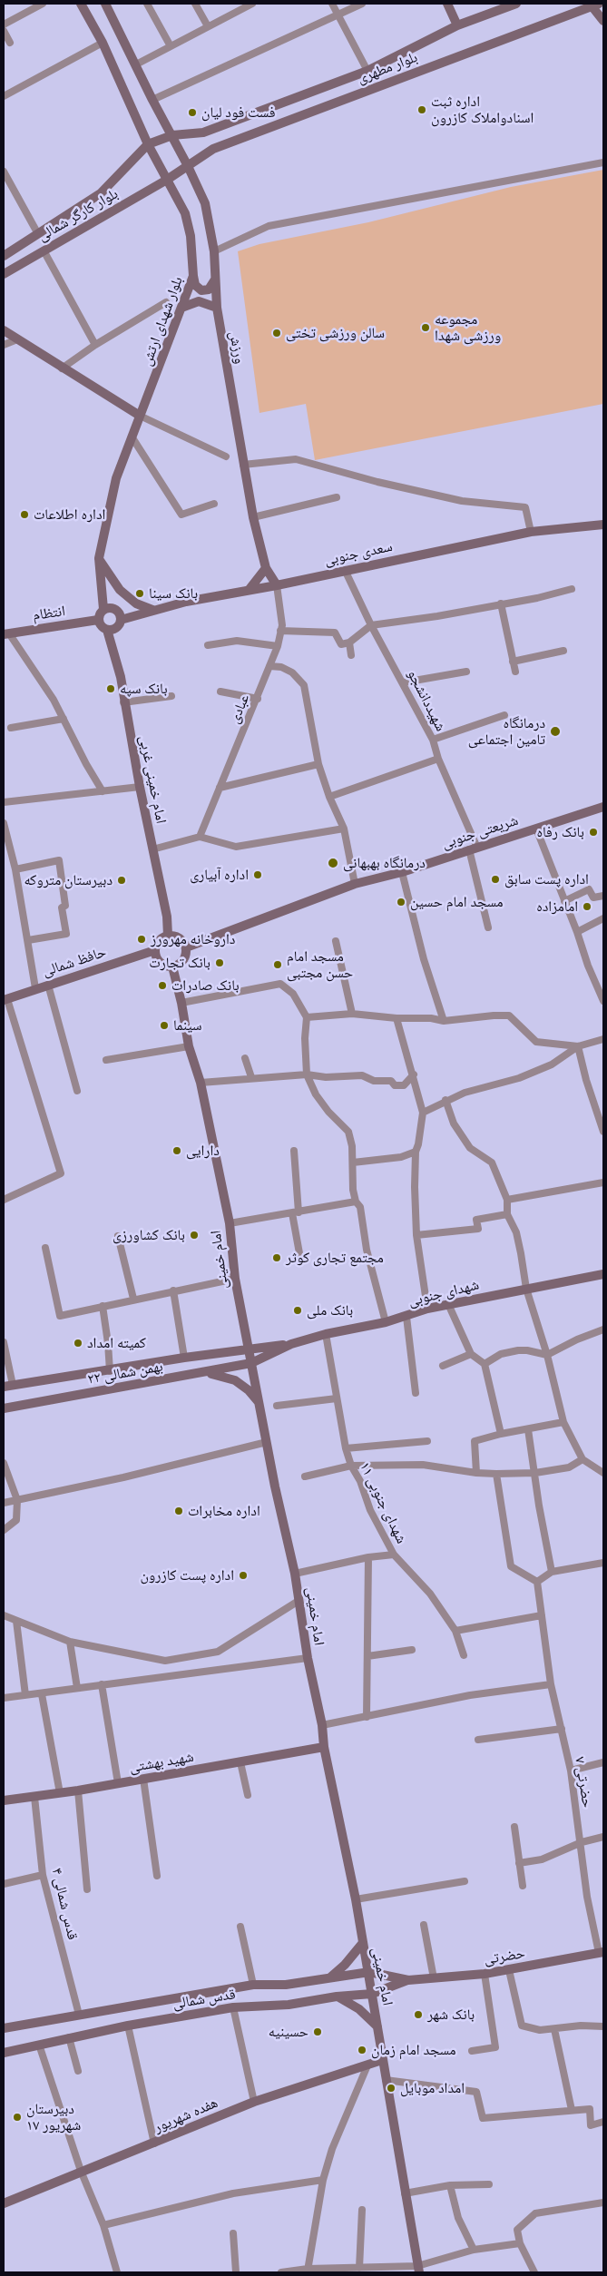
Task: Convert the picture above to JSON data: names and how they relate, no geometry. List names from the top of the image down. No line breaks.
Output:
{"streets":{"main road":["بلوار مطهری","بلوار کارگر شمالی","بلوار شهدای ارتش","ورزش","سعدی جنوبی","انتظام","امام خمینی غربی","شریعتی جنوبی","حافظ شمالی","امام خمینی","شهدای جنوبی","۲۲ بهمن شمالی","شهید بهشتی","حضرتی","قدس شمالی","هفده شهریور"],"street":["شهیددانشجو","عبادی","۱۱ شهدای جنوبی","حضرتی ۷","قدس شمالی ۴"]},"crossings":[["بلوار مطهری","بلوار کارگر شمالی"],["بلوار مطهری","بلوار شهدای ارتش"],["بلوار مطهری","ورزش"],["بلوار کارگر شمالی","بلوار شهدای ارتش"],["بلوار شهدای ارتش","سعدی جنوبی"],["بلوار شهدای ارتش","انتظام"],["بلوار شهدای ارتش","امام خمینی غربی"],["ورزش","سعدی جنوبی"],["ورزش","عبادی"],["سعدی جنوبی","انتظام"],["سعدی جنوبی","شهیددانشجو"],["سعدی جنوبی","عبادی"],["سعدی جنوبی","امام خمینی غربی"],["انتظام","امام خمینی غربی"],["شهیددانشجو","شریعتی جنوبی"],["امام خمینی غربی","شریعتی جنوبی"],["امام خمینی غربی","حافظ شمالی"],["امام خمینی غربی","امام خمینی"],["شریعتی جنوبی","حافظ شمالی"],["شریعتی جنوبی","امام خمینی"],["حافظ شمالی","امام خمینی"],["امام خمینی","شهدای جنوبی"],["امام خمینی","۲۲ بهمن شمالی"],["امام خمینی","شهید بهشتی"],["امام خمینی","قدس شمالی"],["امام خمینی","هفده شهریور"],["شهدای جنوبی","۲۲ بهمن شمالی"],["شهدای جنوبی","۱۱ شهدای جنوبی"],["شهید بهشتی","قدس شمالی ۴"],["حضرتی ۷","حضرتی"],["قدس شمالی ۴","قدس شمالی"],["حضرتی","قدس شمالی"]],"places":["اداره ثبت اسنادواملاک کازرون","فست فود لیان","مجموعه ورزشی شهدا","سالن ورزشی تختی","اداره اطلاعات","بانک سینا","بانک سپه","درمانگاه تامین اجتماعی","بانک رفاه","درمانگاه بهبهانی","اداره آبیاری","اداره پست سابق","دبیرستان متروکه","مسجد امام حسین","امامزاده","داروخانه مهرورز","بانک تجارت","مسجد امام حسن مجتبی","بانک صادرات","سینما","دارایی","بانک کشاورزی","مجتمع تجاری کوثر","بانک ملی","کمیته امداد","اداره مخابرات","اداره پست کازرون","بانک شهر","حسینیه","مسجد امام زمان","امداد موبایل","دبیرستان ۱۷ شهریور"]}
